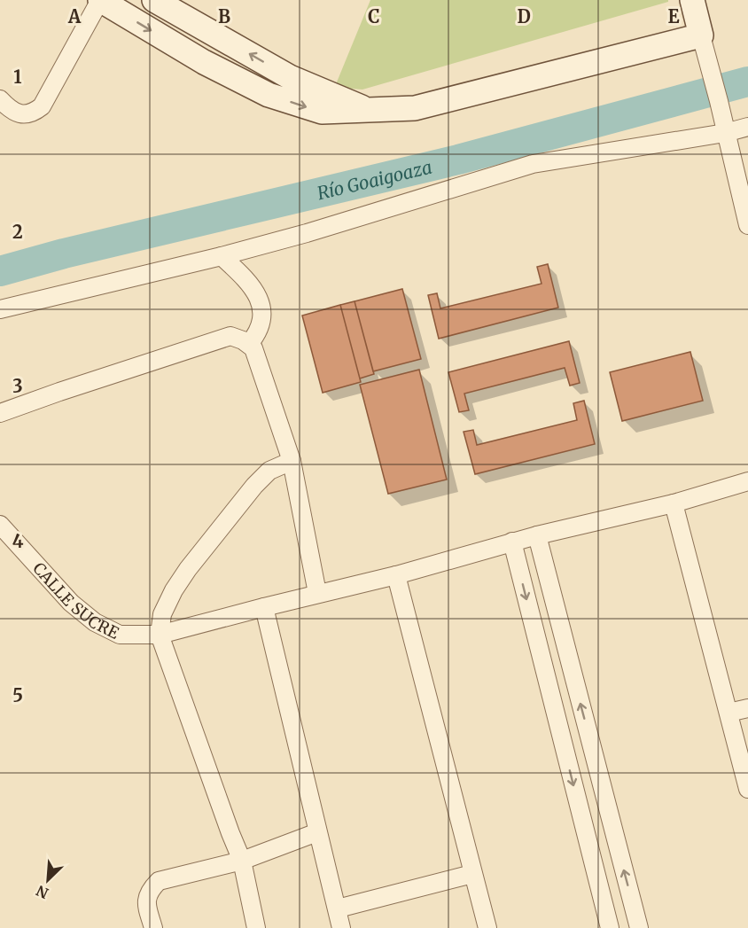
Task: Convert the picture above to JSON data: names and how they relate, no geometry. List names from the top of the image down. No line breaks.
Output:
{"streets":{"street":["CALLE SUCRE"]},"water":["Río Goaigoaza"],"north":"bottom left","grid":{"columns":["A","B","C","D","E"],"rows":["1","2","3","4","5"]}}
